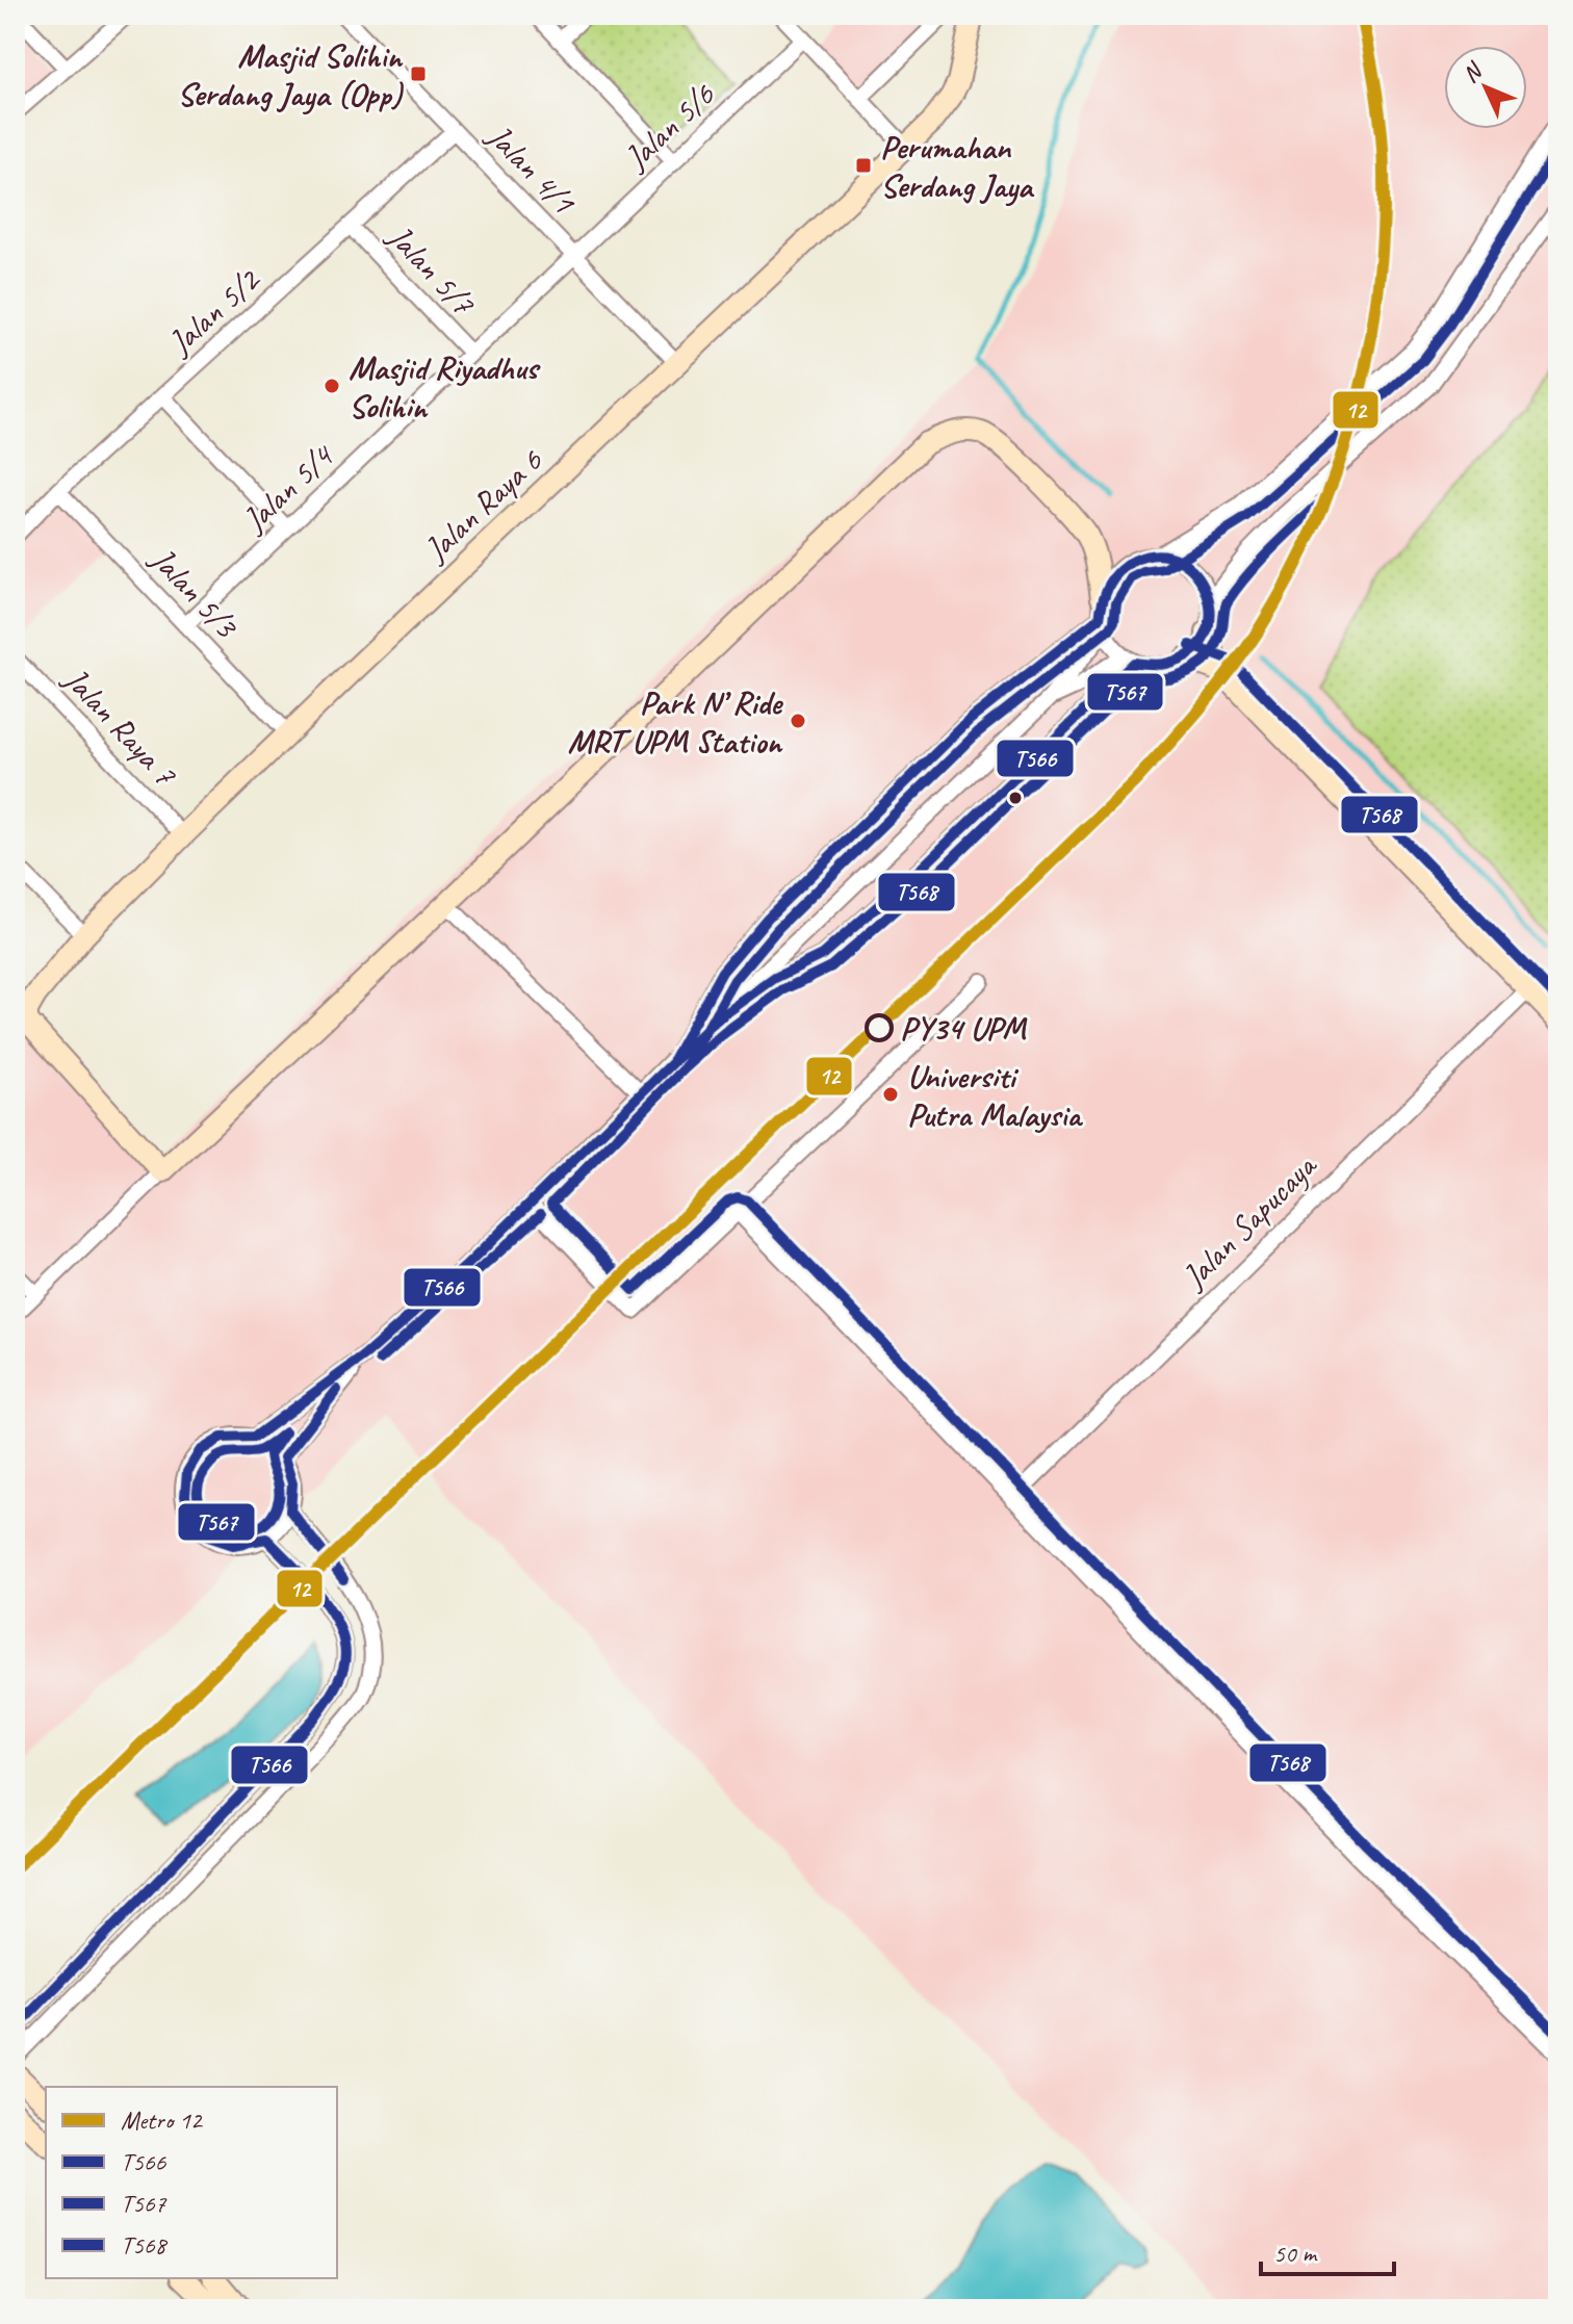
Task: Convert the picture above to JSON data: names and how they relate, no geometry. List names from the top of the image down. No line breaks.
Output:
{"streets":{"street":["Jalan 5/6","Jalan 4/1","Jalan 5/7","Jalan 5/2","Jalan 5/4","Jalan Raya 6","Jalan 5/3","Jalan Raya 7","Jalan Sapucaya"]},"crossings":[["Jalan 5/6","Jalan 4/1"],["Jalan 5/6","Jalan 5/4"],["Jalan 4/1","Jalan 5/2"],["Jalan 4/1","Jalan 5/4"],["Jalan 4/1","Jalan Raya 6"],["Jalan 5/7","Jalan 5/2"],["Jalan 5/7","Jalan 5/4"],["Jalan 5/2","Jalan 5/3"],["Jalan 5/4","Jalan 5/3"],["Jalan Raya 6","Jalan 5/3"],["Jalan Raya 6","Jalan Raya 7"]],"places":{"transit":["Masjid Solihin Serdang Jaya (Opp)","Perumahan Serdang Jaya"],"other":["Masjid Riyadhus Solihin","Park N’ Ride MRT UPM Station","PY34 UPM","Universiti Putra Malaysia"]},"lines":["metro line 12","transit line T567","transit line T566","transit line T568"],"legend":["Metro 12","T566","T567","T568"],"scale_bar":"50 m","north":"top left"}
